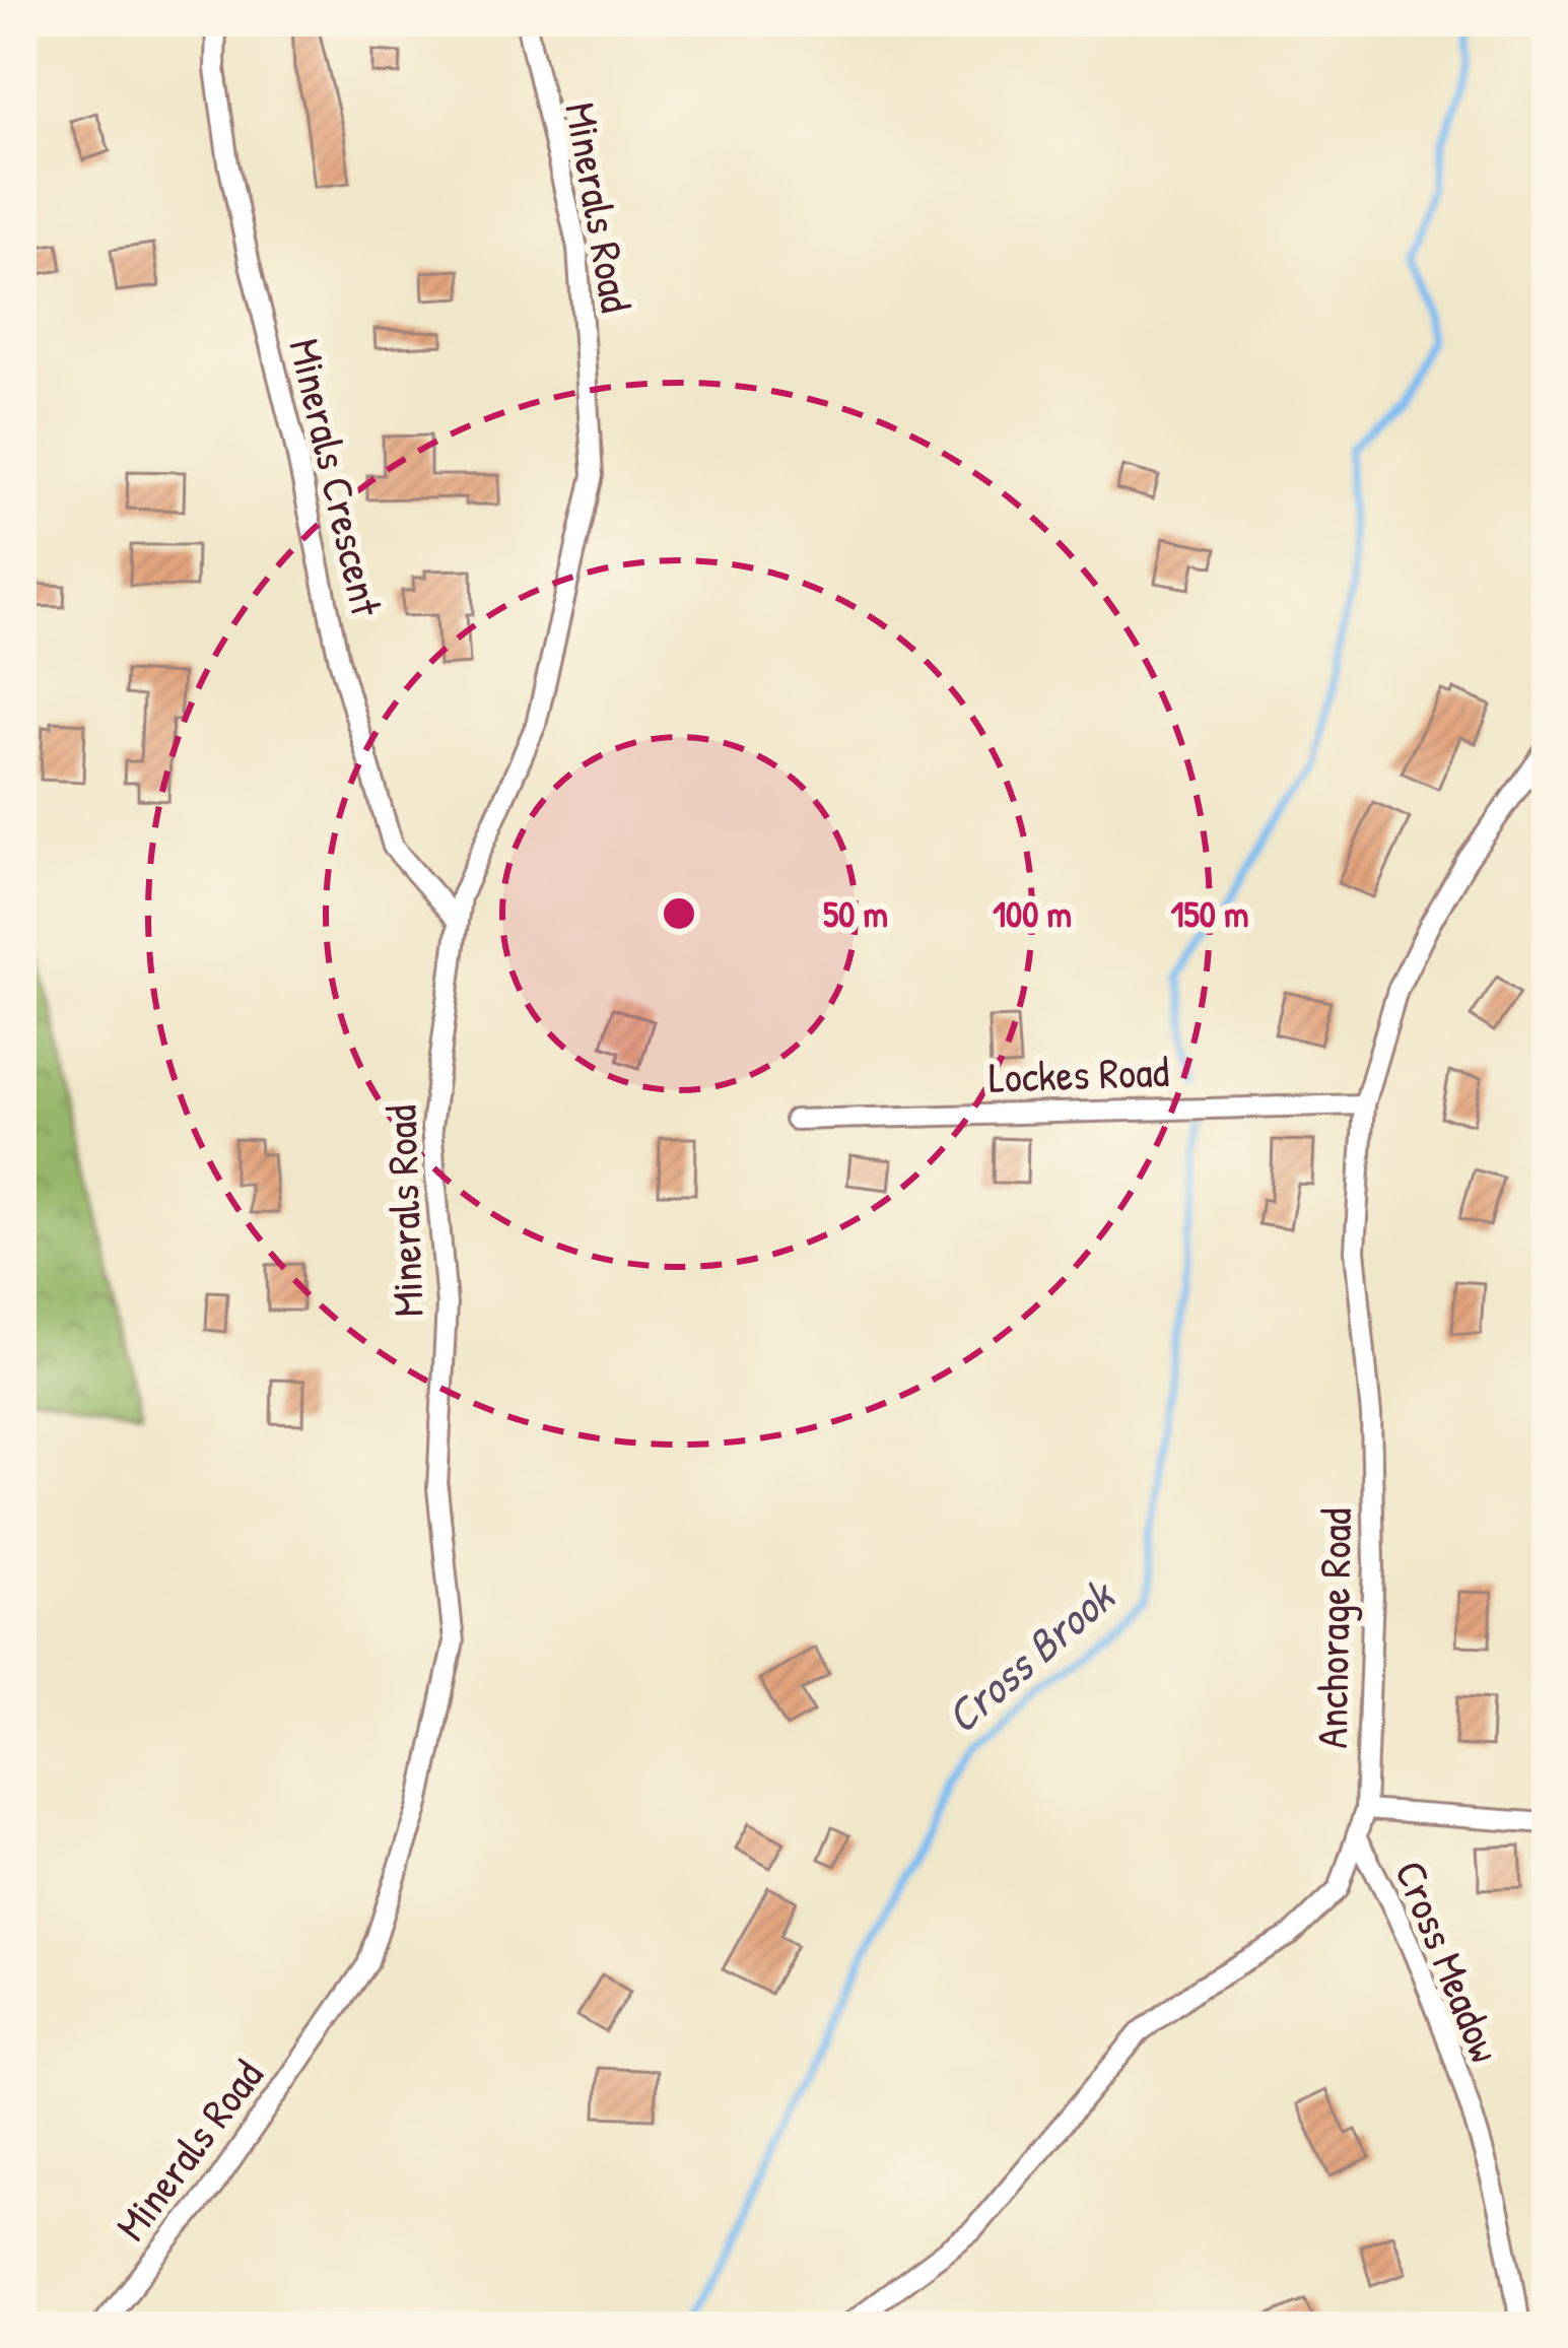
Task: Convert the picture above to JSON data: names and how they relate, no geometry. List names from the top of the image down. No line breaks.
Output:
{"streets":{"street":["Minerals Road","Minerals Crescent","Lockes Road","Anchorage Road","Cross Meadow"]},"crossings":[["Minerals Road","Minerals Crescent"],["Lockes Road","Anchorage Road"],["Anchorage Road","Cross Meadow"]],"water":["Cross Brook"],"rings":["50 m","100 m","150 m"]}
